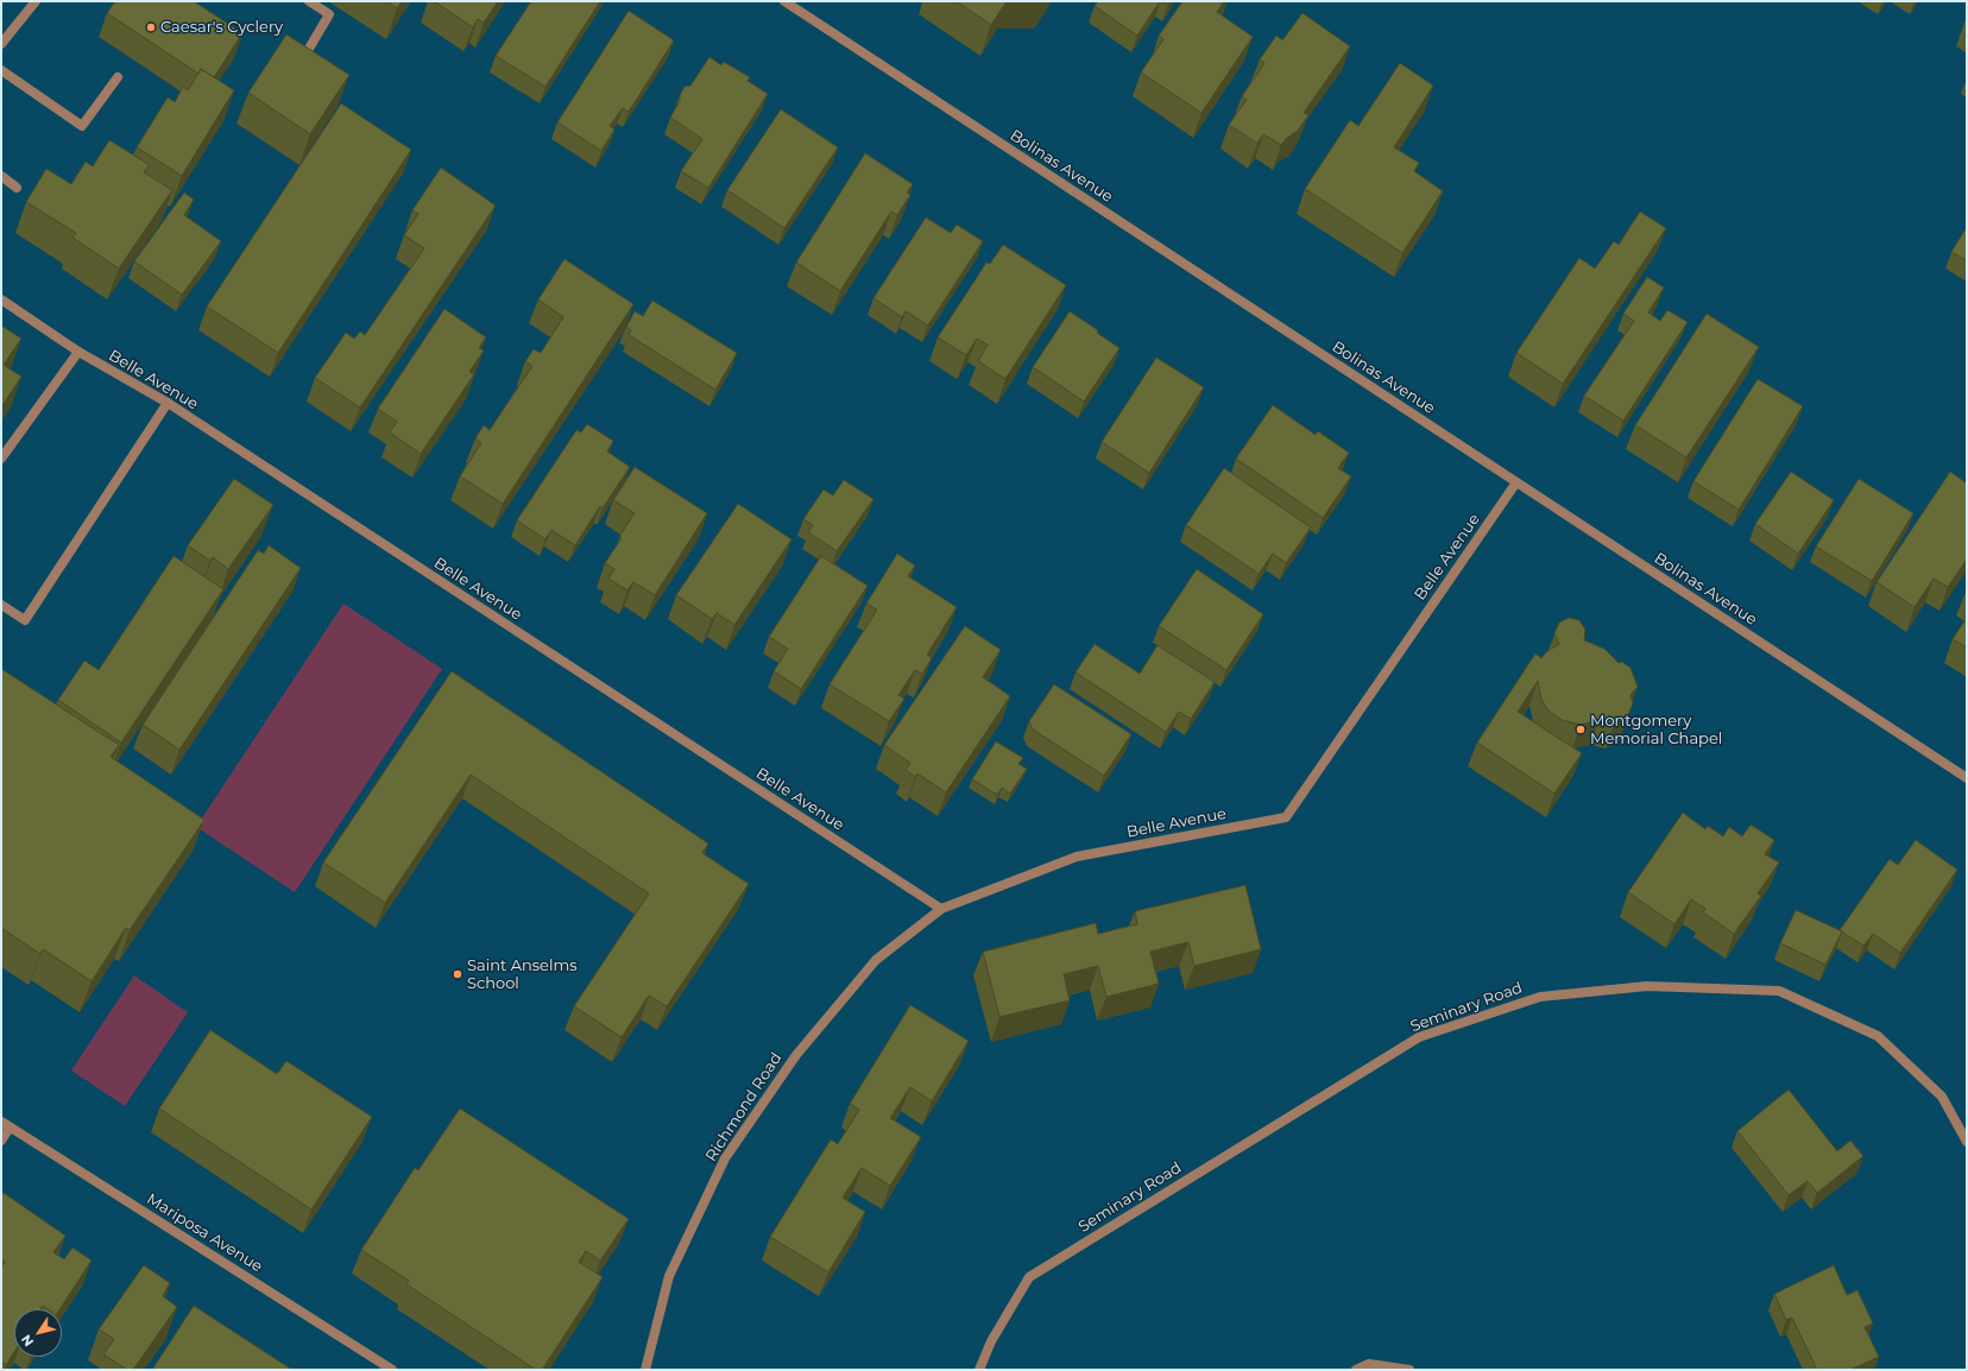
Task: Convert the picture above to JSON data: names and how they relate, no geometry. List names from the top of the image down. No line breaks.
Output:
{"streets":{"street":["Bolinas Avenue","Belle Avenue","Seminary Road","Richmond Road","Mariposa Avenue"]},"crossings":[["Bolinas Avenue","Belle Avenue"],["Belle Avenue","Richmond Road"]],"places":["Caesar's Cyclery","Montgomery Memorial Chapel","Saint Anselms School"],"north":"bottom left"}
